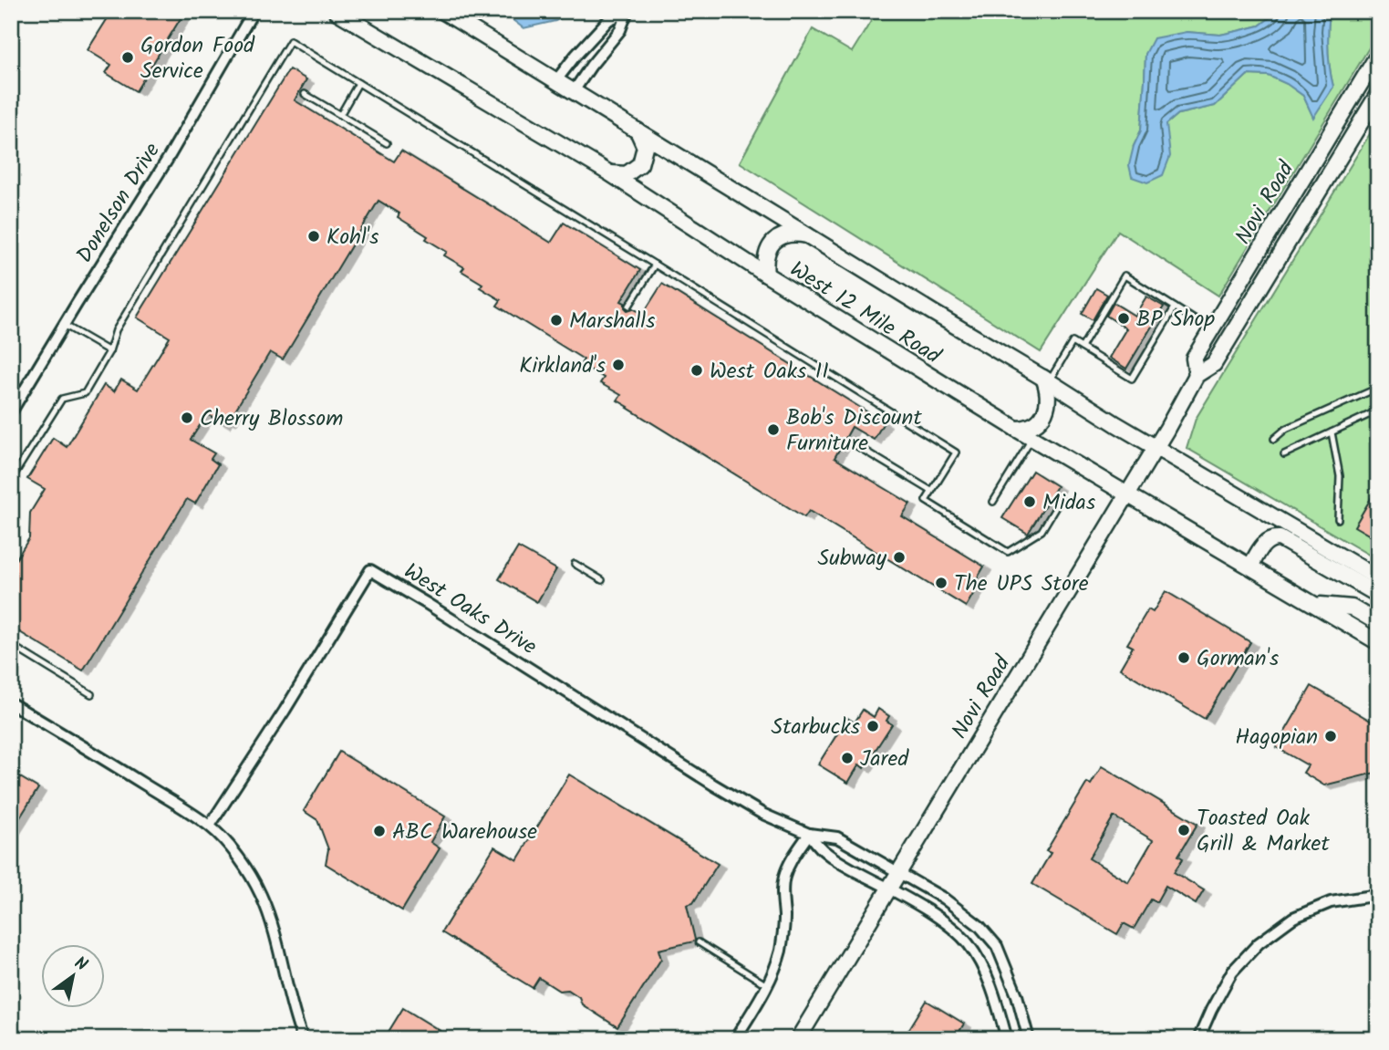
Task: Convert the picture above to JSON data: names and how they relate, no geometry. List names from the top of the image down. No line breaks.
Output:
{"streets":{"main road":["Novi Road","West 12 Mile Road"],"street":["Donelson Drive","West Oaks Drive"]},"crossings":[["Novi Road","West 12 Mile Road"],["Novi Road","West Oaks Drive"]],"places":["Gordon Food Service","Kohl's","BP Shop","Marshalls","Kirkland's","West Oaks II","Cherry Blossom","Bob's Discount Furniture","Midas","Subway","The UPS Store","Gorman's","Starbucks","Hagopian","Jared","Toasted Oak Grill & Market","ABC Warehouse"],"north":"top right"}
